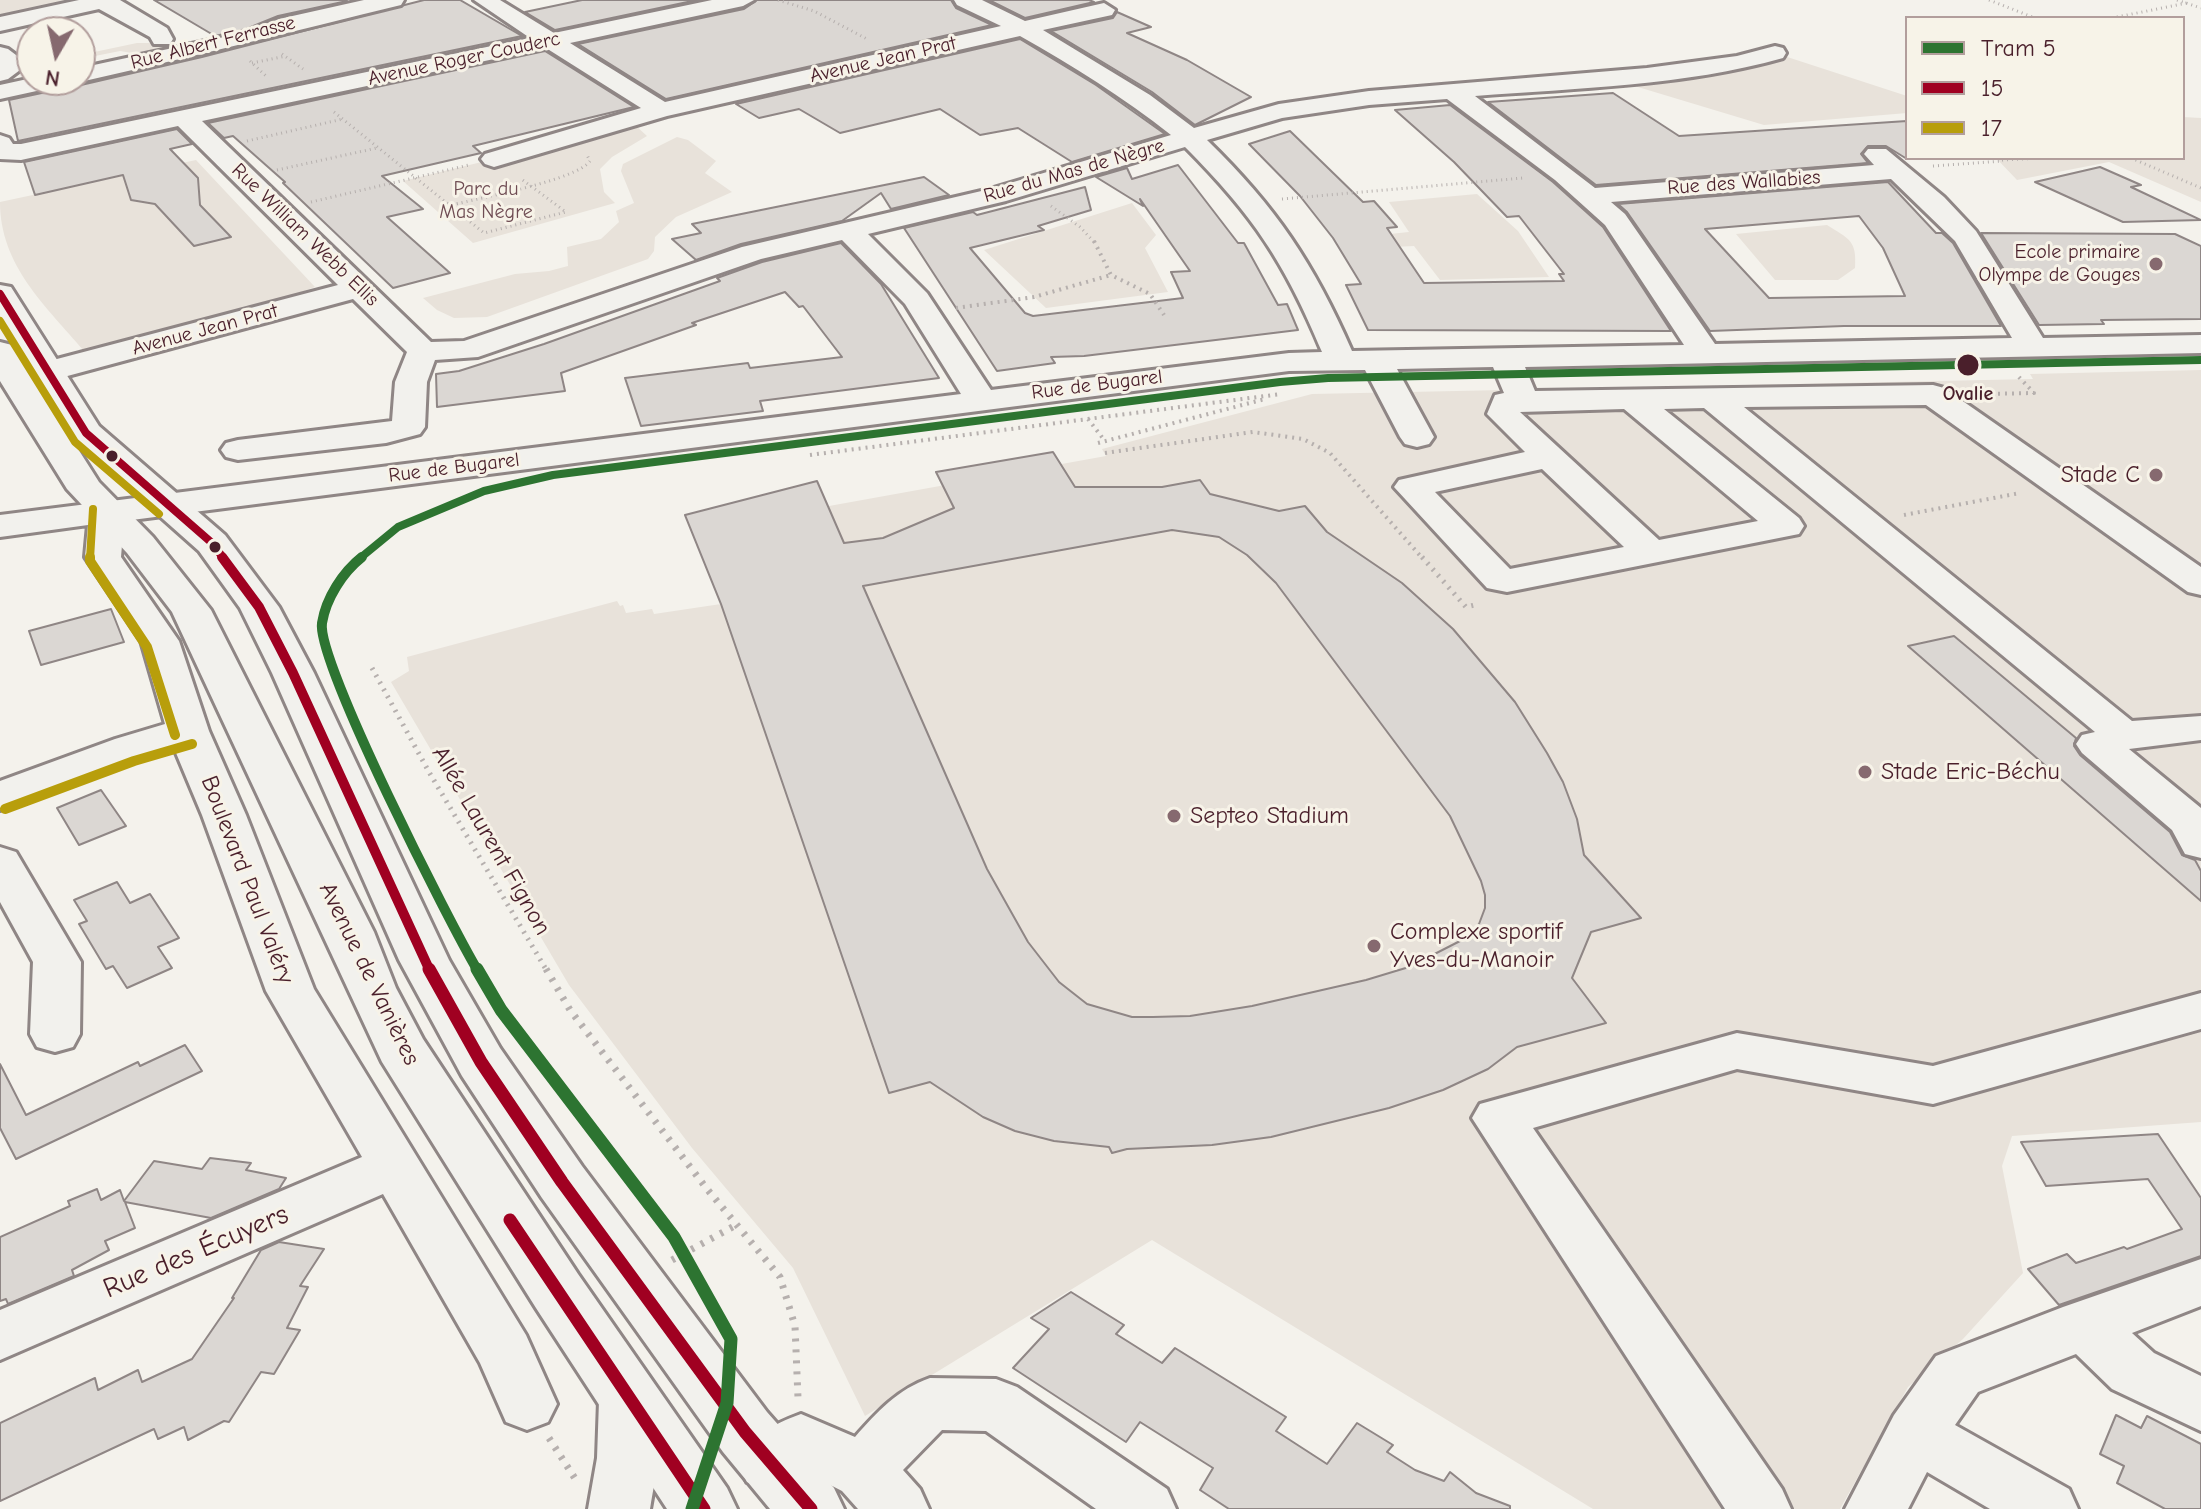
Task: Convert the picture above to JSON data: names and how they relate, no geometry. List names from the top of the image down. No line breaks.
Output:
{"streets":{"main road":["Avenue de Vanières"],"street":["Rue Albert Ferrasse","Avenue Roger Couderc","Avenue Jean Prat","Rue du Mas de Nègre","Rue des Wallabies","Rue William Webb Ellis","Rue de Bugarel","Boulevard Paul Valéry","Rue des Écuyers"],"path":["Allée Laurent Fignon"]},"crossings":[["Avenue Roger Couderc","Rue William Webb Ellis"],["Avenue Jean Prat","Rue William Webb Ellis"],["Rue du Mas de Nègre","Rue William Webb Ellis"],["Rue de Bugarel","Boulevard Paul Valéry"],["Rue de Bugarel","Avenue de Vanières"],["Boulevard Paul Valéry","Avenue de Vanières"],["Boulevard Paul Valéry","Rue des Écuyers"]],"parks":["Parc du Mas Nègre"],"places":["Ecole primaire Olympe de Gouges","Ovalie","Stade C","Stade Eric-Béchu","Septeo Stadium","Complexe sportif Yves-du-Manoir"],"lines":["transit line 15","transit line 17","tram line 5"],"legend":["Tram 5","15","17"],"north":"bottom"}
